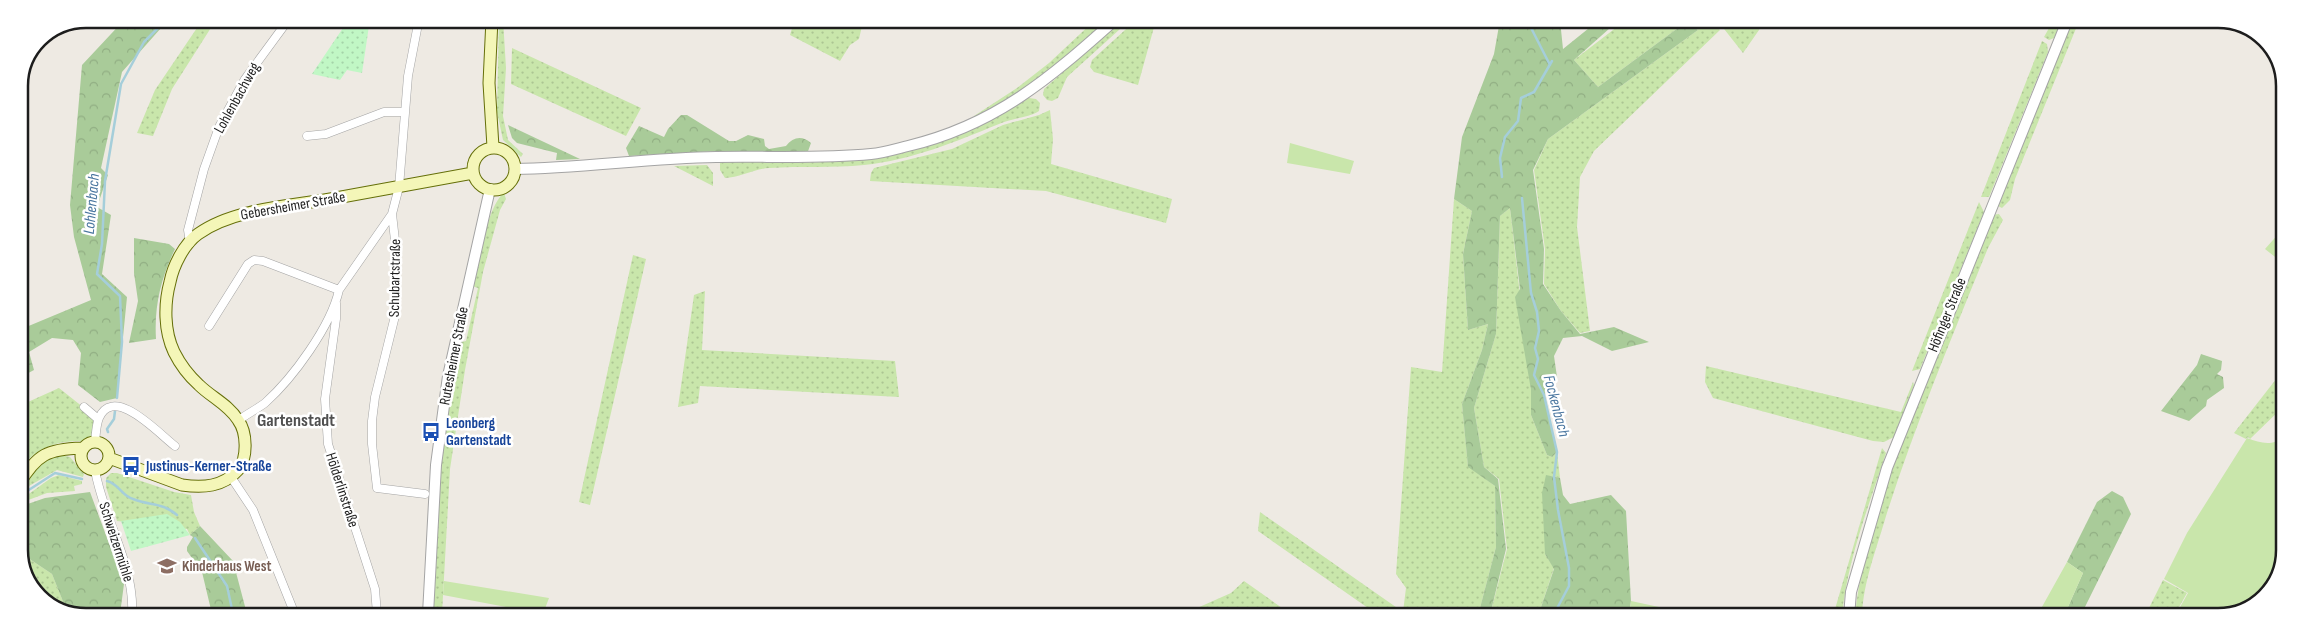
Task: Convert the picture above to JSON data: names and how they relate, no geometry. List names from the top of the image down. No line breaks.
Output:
{"streets":{"main road":["Gebersheimer Straße"],"street":["Lohlenbachweg","Schubartstraße","Höfinger Straße","Rutesheimer Straße","Hölderlinstraße","Schweizermühle"]},"crossings":[["Lohlenbachweg","Gebersheimer Straße"],["Gebersheimer Straße","Schubartstraße"],["Gebersheimer Straße","Rutesheimer Straße"]],"districts":["Gartenstadt"],"water":["Lohlenbach","Fockenbach"],"places":{"bus stop":["Leonberg Gartenstadt","Justinus-Kerner-Straße"],"school or university":["Kinderhaus West"]}}
